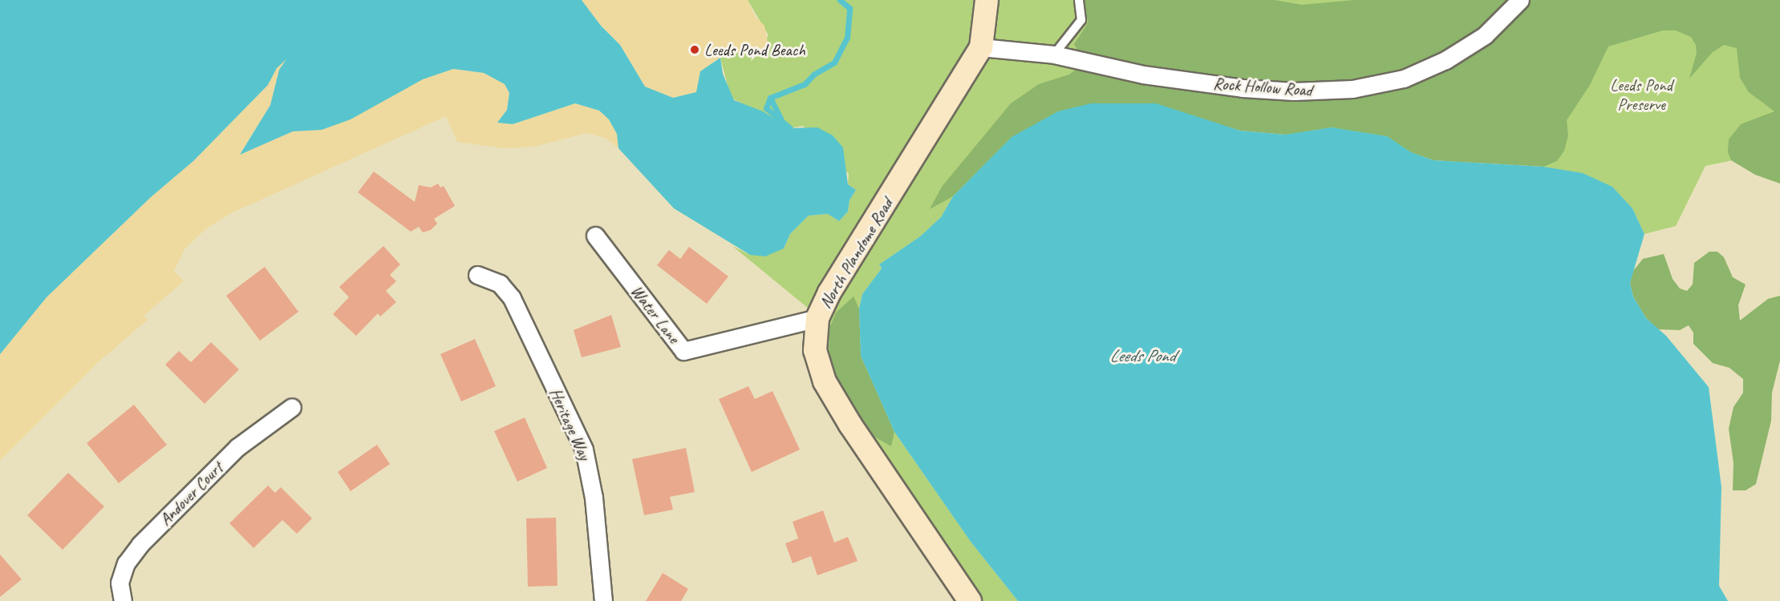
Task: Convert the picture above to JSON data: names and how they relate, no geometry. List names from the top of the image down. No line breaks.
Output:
{"streets":{"main road":["North Plandome Road"],"street":["Rock Hollow Road","Water Lane","Heritage Way","Andover Court"]},"crossings":[["Rock Hollow Road","North Plandome Road"],["North Plandome Road","Water Lane"]],"water":["Leeds Pond"],"parks":["Leeds Pond Preserve"],"places":["Leeds Pond Beach"]}
